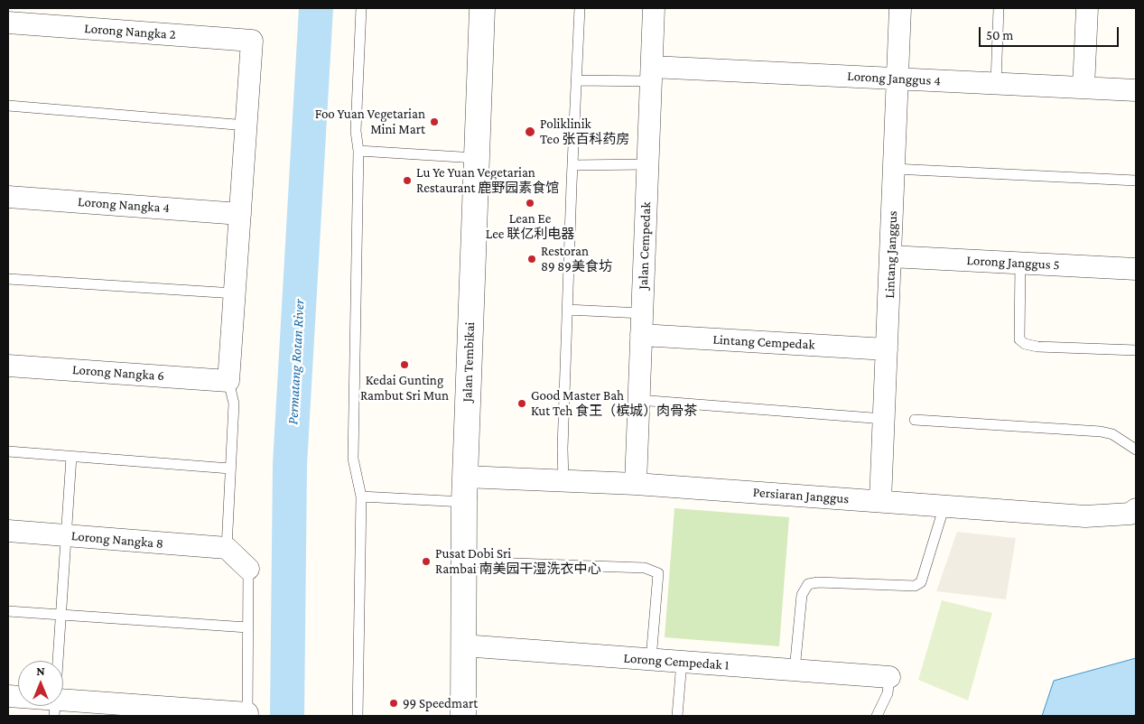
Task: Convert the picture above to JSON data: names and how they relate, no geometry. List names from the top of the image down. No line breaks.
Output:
{"streets":{"street":["Lorong Nangka 2","Lorong Janggus 4","Lorong Nangka 4","Jalan Cempedak","Lintang Janggus","Lorong Janggus 5","Lintang Cempedak","Jalan Tembikai","Lorong Nangka 6","Persiaran Janggus","Lorong Nangka 8","Lorong Cempedak 1"]},"crossings":[["Lorong Janggus 4","Jalan Cempedak"],["Lorong Janggus 4","Lintang Janggus"],["Jalan Cempedak","Lintang Cempedak"],["Jalan Cempedak","Persiaran Janggus"],["Lintang Janggus","Lorong Janggus 5"],["Lintang Janggus","Lintang Cempedak"],["Lintang Janggus","Persiaran Janggus"],["Jalan Tembikai","Persiaran Janggus"],["Jalan Tembikai","Lorong Cempedak 1"]],"water":["Permatang Rotan River"],"places":["Foo Yuan Vegetarian Mini Mart","Poliklinik Teo 张百科药房","Lu Ye Yuan Vegetarian Restaurant 鹿野园素食馆","Lean Ee Lee 联亿利电器","Restoran 89 89美食坊","Kedai Gunting Rambut Sri Mun","Good Master Bah Kut Teh 食王（槟城）肉骨茶","Pusat Dobi Sri Rambai 南美园干湿洗衣中心","99 Speedmart"],"scale_bar":"50 m","north":"top"}
